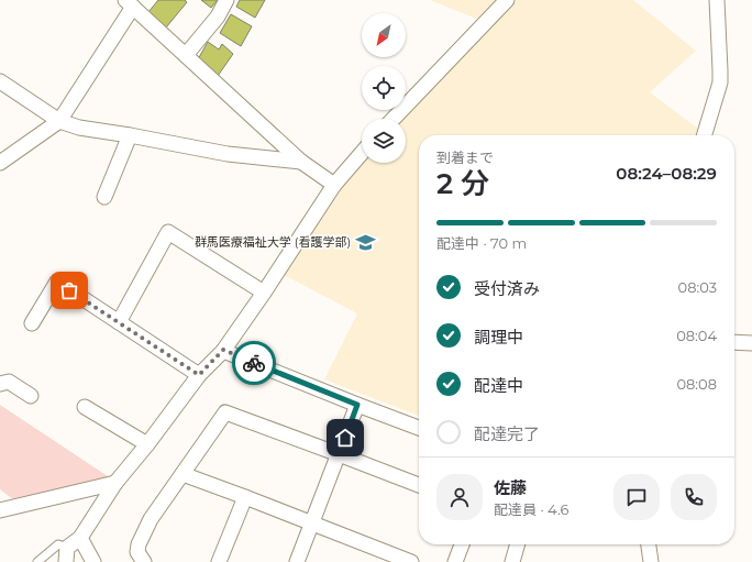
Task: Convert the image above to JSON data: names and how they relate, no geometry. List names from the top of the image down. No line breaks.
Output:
{"places":{"school or university":["群馬医療福祉大学 (看護学部)"]},"north":"bottom left","page":{"heading":["2 分","到着まで","08:24–08:29"],"panel":["佐藤","配達員 · 4.6"],"bar":"配達中 · 70 m","list":[["受付済み","08:03"],["調理中","08:04"],["配達中","08:08"],"配達完了"]}}
